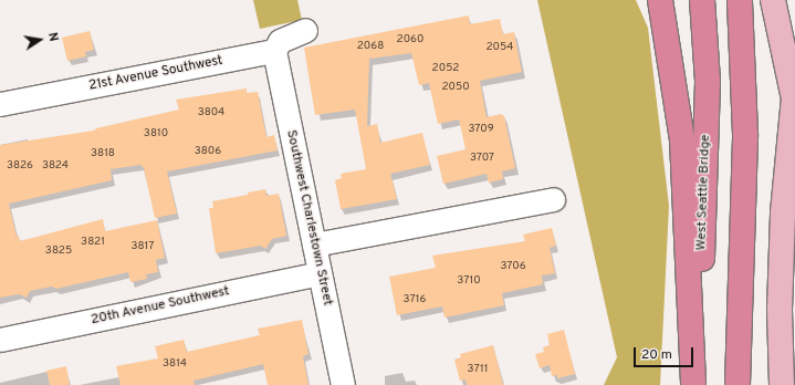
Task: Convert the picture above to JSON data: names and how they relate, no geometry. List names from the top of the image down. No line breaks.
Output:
{"streets":{"highway":["West Seattle Bridge"],"street":["21st Avenue Southwest","Southwest Charlestown Street","20th Avenue Southwest"]},"crossings":[["21st Avenue Southwest","Southwest Charlestown Street"],["Southwest Charlestown Street","20th Avenue Southwest"]],"house_numbers":["2060","2068","2054","2052","2050","3804","3709","3810","3806","3818","3707","3826","3824","3821","3817","3825","3706","3710","3716","3814","3711"],"scale_bar":"20 m","north":"right"}
